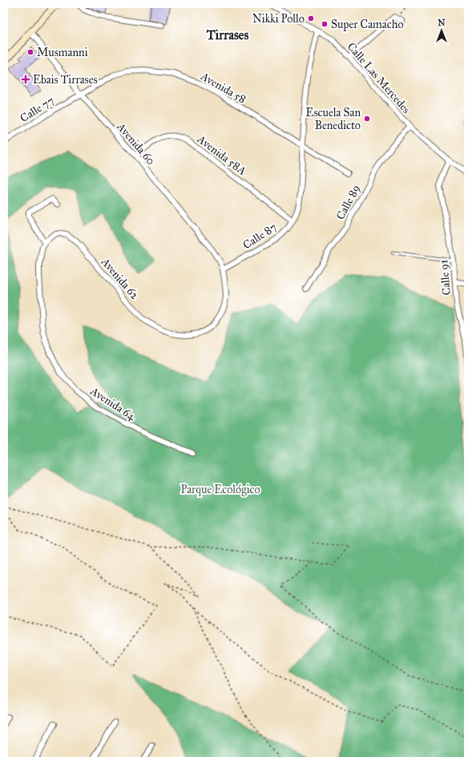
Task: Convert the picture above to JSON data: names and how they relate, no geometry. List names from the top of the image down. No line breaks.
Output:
{"streets":{"street":["Calle Las Mercedes","Avenida 58","Calle 77","Avenida 60","Avenida 58A","Calle 89","Calle 87","Calle 91","Avenida 62","Avenida 64"]},"crossings":[["Calle Las Mercedes","Calle 89"],["Calle Las Mercedes","Calle 87"],["Calle Las Mercedes","Calle 91"],["Avenida 58","Calle 77"],["Avenida 58","Avenida 60"],["Avenida 58","Calle 87"],["Calle 77","Avenida 60"],["Avenida 60","Avenida 58A"],["Avenida 60","Calle 87"],["Avenida 60","Avenida 62"],["Avenida 58A","Calle 87"],["Calle 87","Avenida 62"],["Avenida 62","Avenida 64"]],"districts":["Tirrases"],"parks":["Parque Ecológico"],"places":{"other":["Nikki Pollo","Super Camacho","Musmanni","Escuela San Benedicto"],"health":["Ebais Tirrases"]},"north":"top"}
